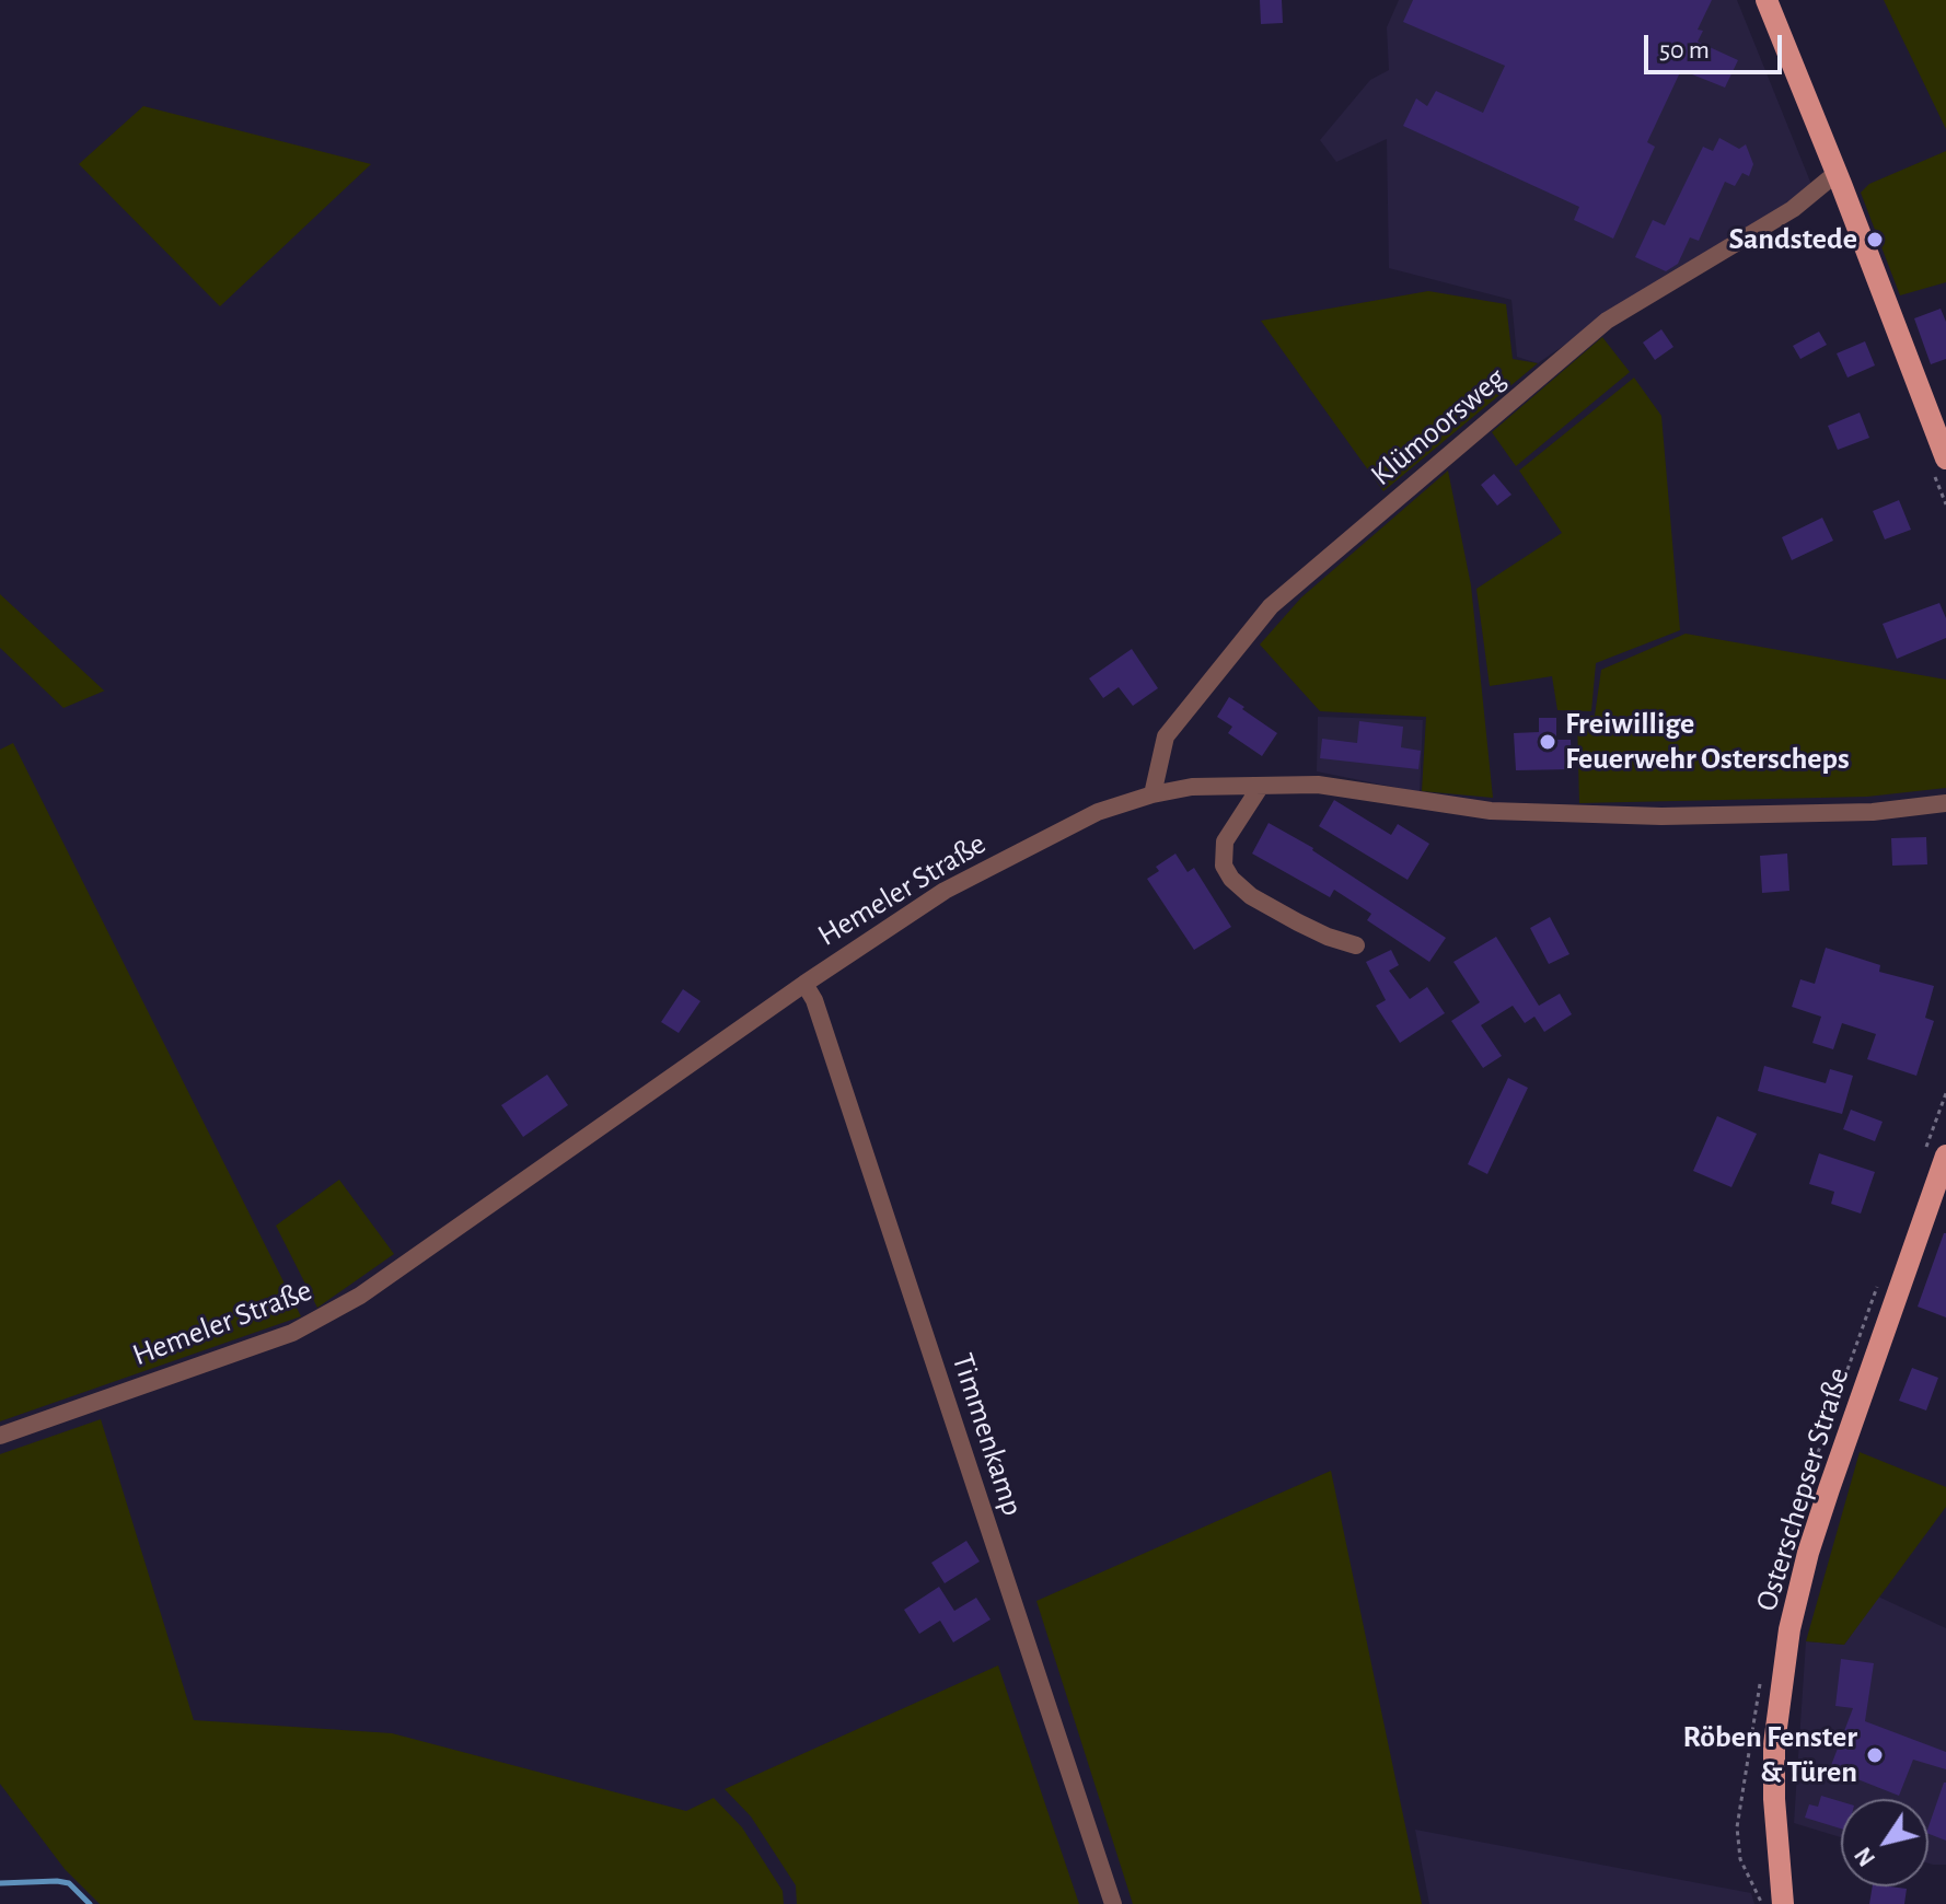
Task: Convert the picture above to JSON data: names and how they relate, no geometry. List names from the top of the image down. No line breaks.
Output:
{"streets":{"main road":["Osterschepser Straße"],"street":["Klümoorsweg","Hemeler Straße","Timmenkamp"]},"crossings":[["Klümoorsweg","Hemeler Straße"],["Hemeler Straße","Timmenkamp"]],"places":["Sandstede","Freiwillige Feuerwehr Osterscheps","Röben Fenster & Türen"],"scale_bar":"50 m","north":"bottom left"}
